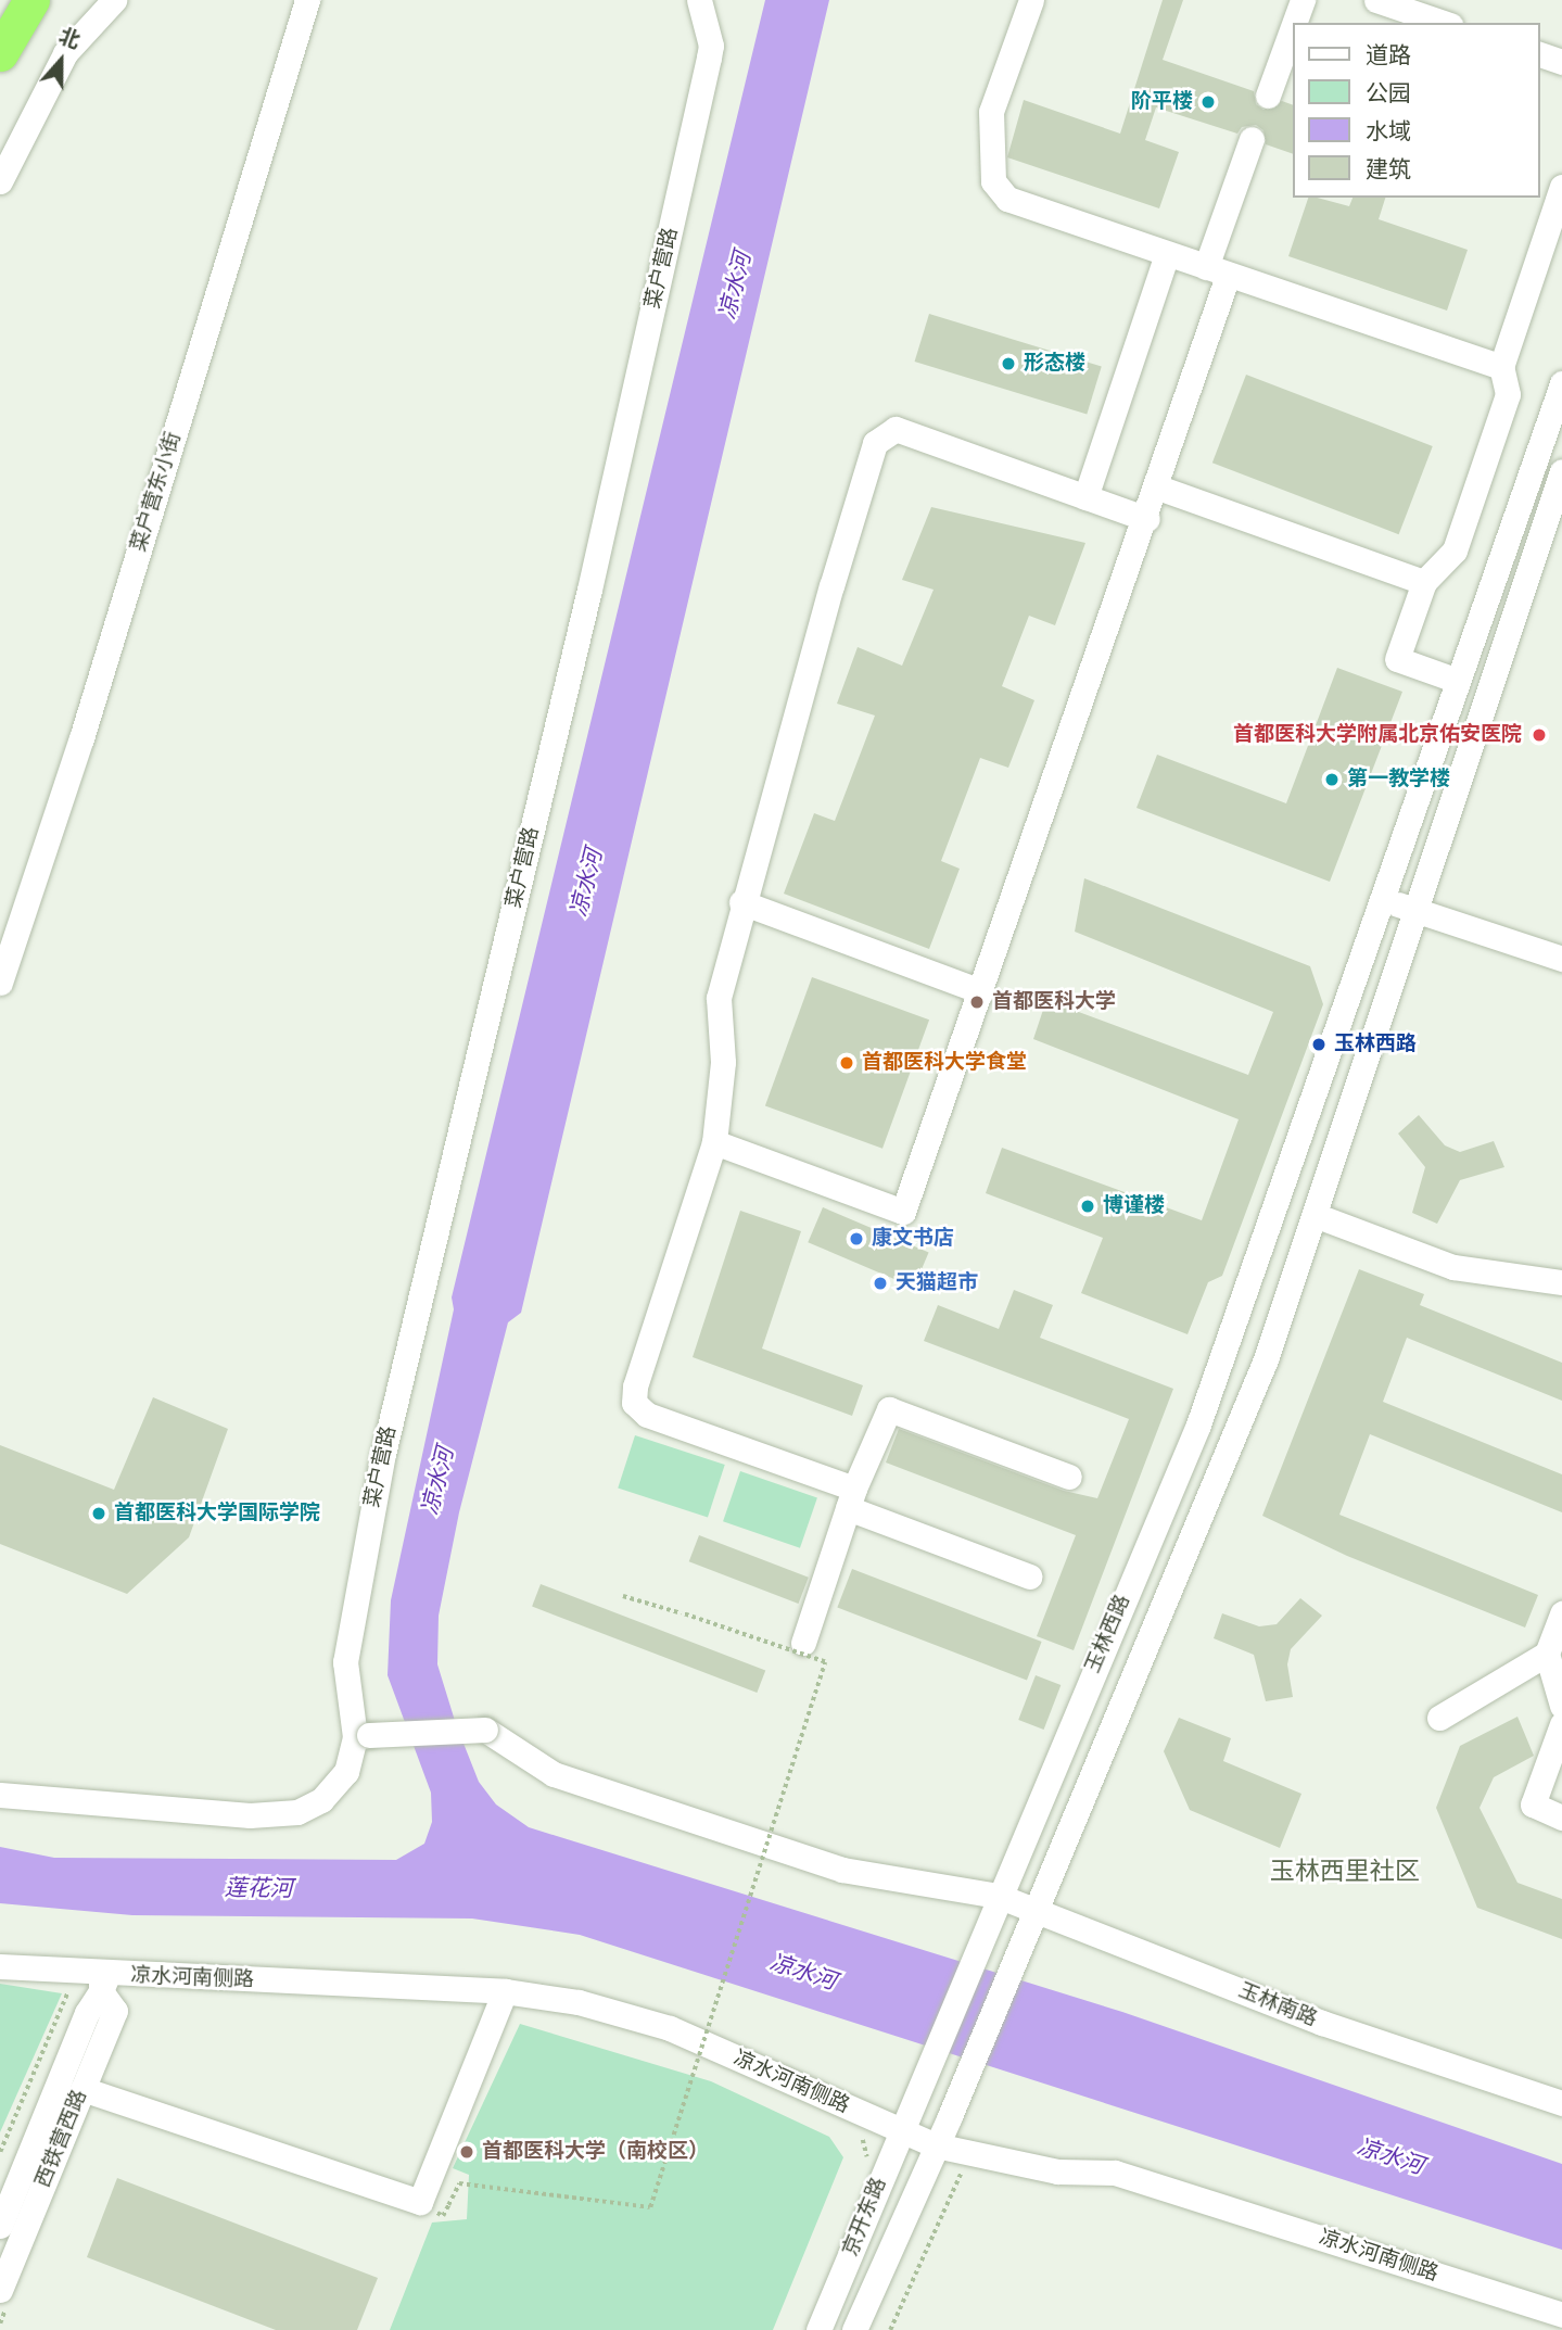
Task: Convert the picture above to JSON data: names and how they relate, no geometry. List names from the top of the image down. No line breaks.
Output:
{"streets":{"street":["菜户营路","菜户营东小街","玉林西路","凉水河南侧路","玉林南路","西铁营西路","京开东路"]},"crossings":[["菜户营路","玉林南路"],["玉林西路","玉林南路"],["玉林西路","京开东路"],["凉水河南侧路","西铁营西路"],["凉水河南侧路","京开东路"]],"districts":["玉林西里社区"],"water":["凉水河","莲花河"],"places":["阶平楼","形态楼","首都医科大学附属北京佑安医院","第一教学楼","首都医科大学","玉林西路","首都医科大学食堂","博谨楼","康文书店","天猫超市","首都医科大学国际学院","首都医科大学（南校区）"],"legend":["道路","公园","水域","建筑"],"north":"top"}
